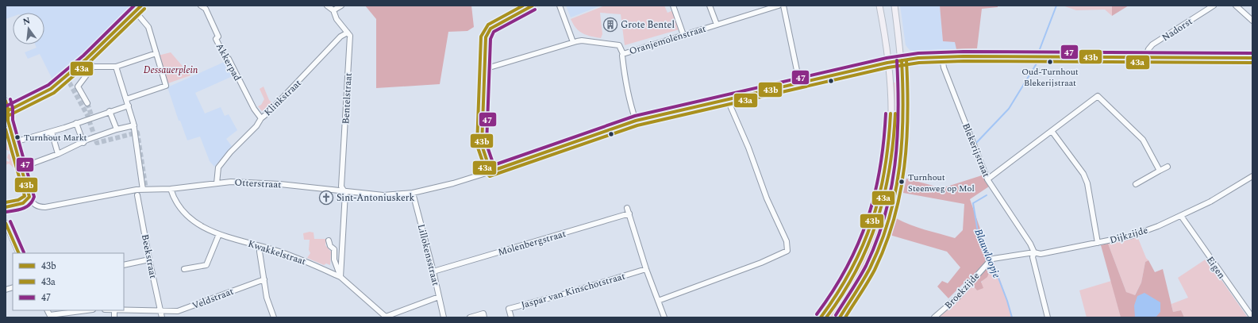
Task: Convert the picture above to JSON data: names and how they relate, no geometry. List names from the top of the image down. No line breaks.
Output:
{"streets":{"street":["Nadorst","Oranjemolenstraat","Akkerpad","Klinkstraat","Bentelstraat","Blekerijstraat","Otterstraat","Dijkzijde","Molenbergstraat","Kwakkelstraat","Lillokensstraat","Beekstraat","Eigen","Jaspar van Kinschotstraat","Broekzijde","Veldstraat"]},"crossings":[["Oranjemolenstraat","Otterstraat"],["Akkerpad","Klinkstraat"],["Klinkstraat","Bentelstraat"],["Klinkstraat","Otterstraat"],["Bentelstraat","Otterstraat"],["Bentelstraat","Kwakkelstraat"],["Blekerijstraat","Dijkzijde"],["Otterstraat","Kwakkelstraat"],["Otterstraat","Lillokensstraat"],["Dijkzijde","Eigen"],["Dijkzijde","Broekzijde"],["Molenbergstraat","Lillokensstraat"],["Beekstraat","Veldstraat"]],"water":["Blauwloopje"],"parks":["Dessauerplein"],"places":{"building":["Grote Bentel"],"other":["Oud-Turnhout Blekerijstraat","Turnhout Markt","Turnhout Steenweg op Mol"],"church":["Sint-Antoniuskerk"]},"lines":["transit line 43b","transit line 43a","transit line 47"],"legend":["43b","43a","47"],"north":"top"}
